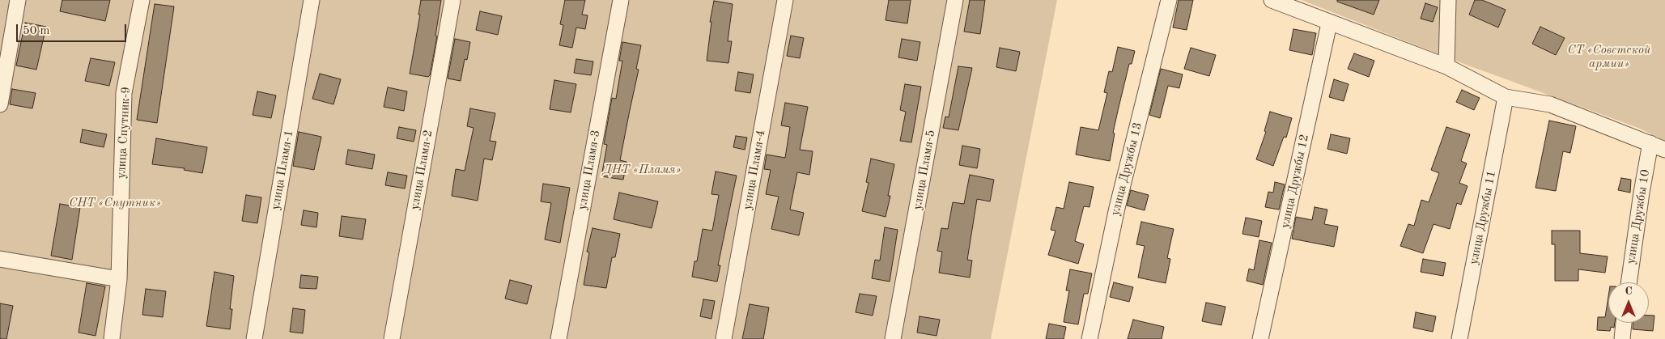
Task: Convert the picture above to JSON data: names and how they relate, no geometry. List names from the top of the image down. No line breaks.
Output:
{"streets":{"street":["улица Спутник-9","улица Дружбы 13","улица Пламя-1","улица Пламя-2","улица Пламя-3","улица Пламя-4","улица Пламя-5","улица Дружбы 12","улица Дружбы 10","улица Дружбы 11"]},"parks":["СТ «Советской армии»","ДНТ «Пламя»","СНТ «Спутник»"],"scale_bar":"50 m","north":"top"}
